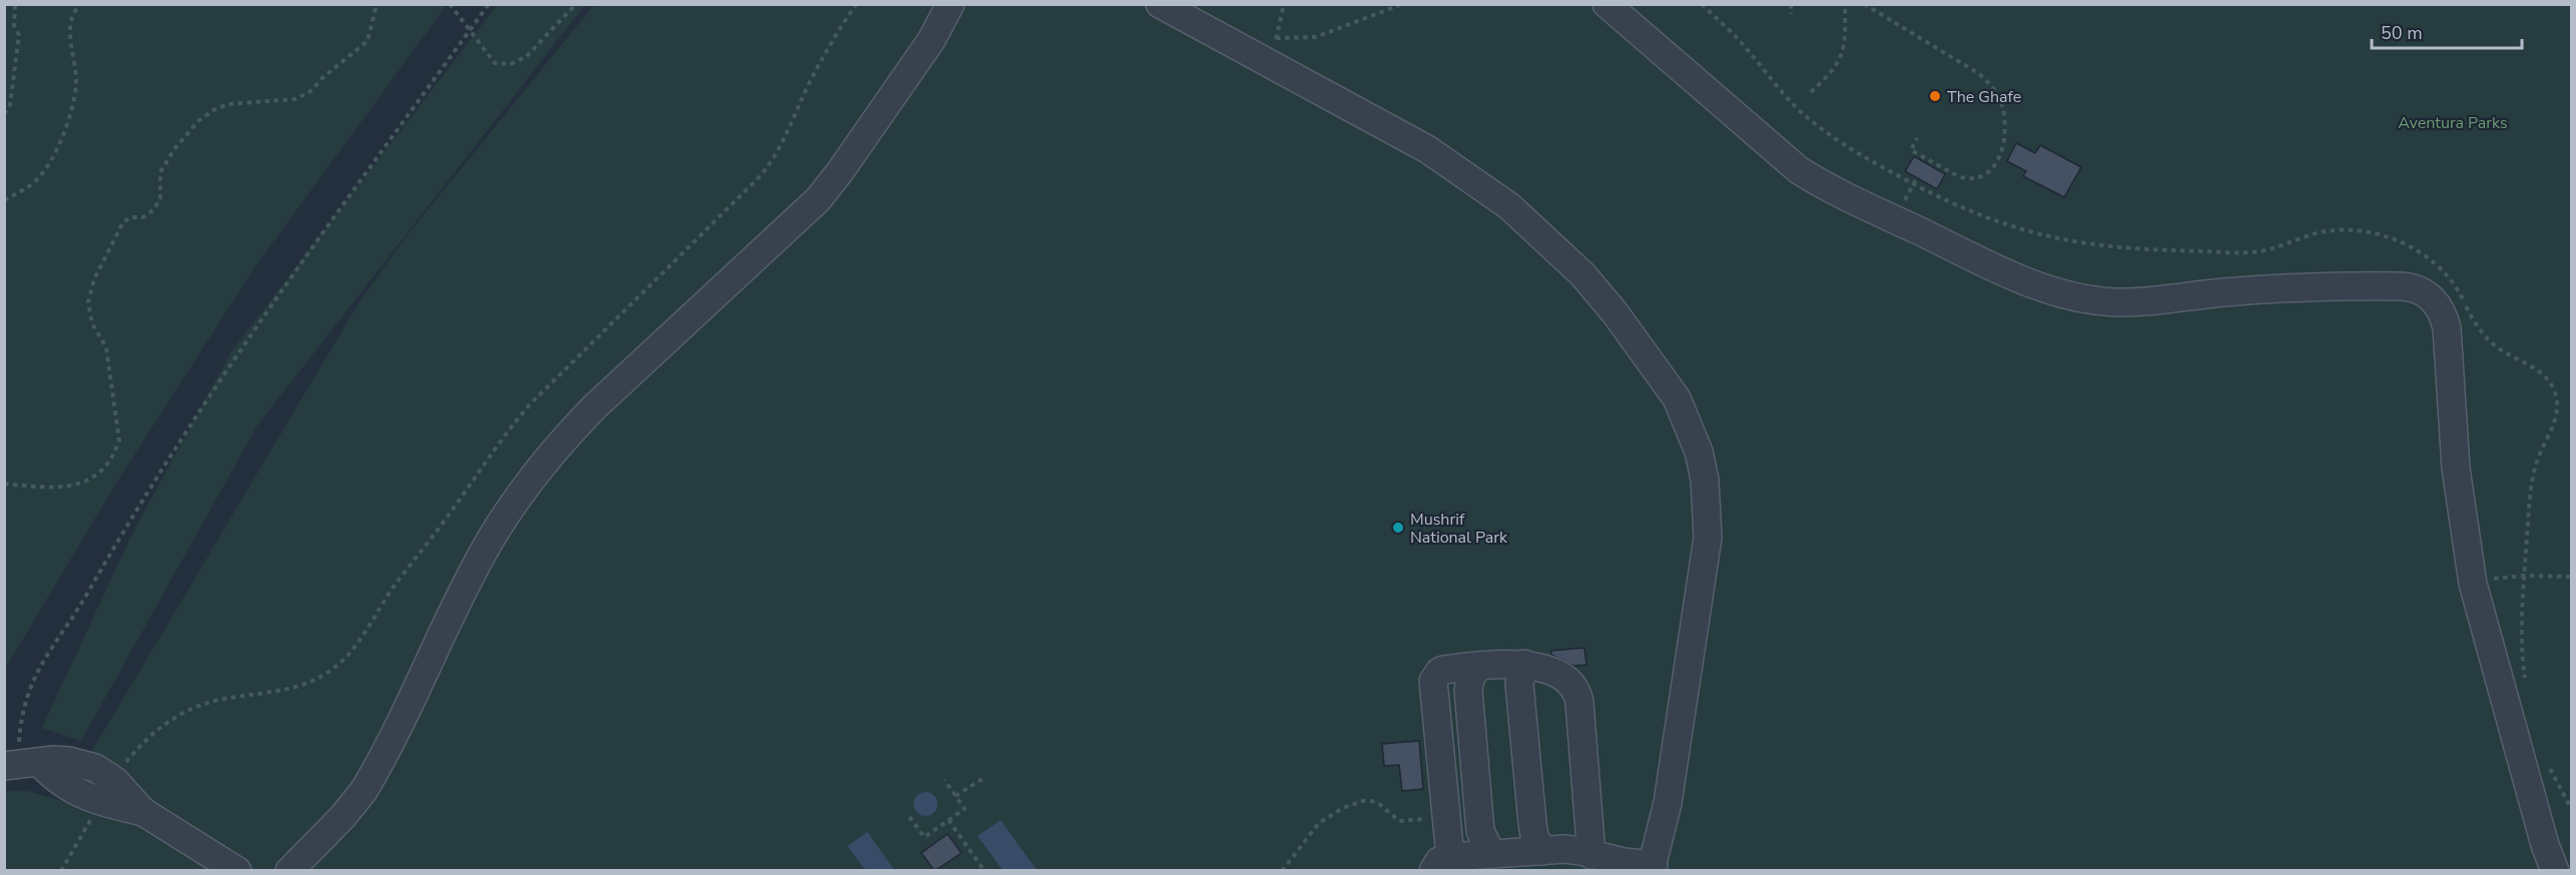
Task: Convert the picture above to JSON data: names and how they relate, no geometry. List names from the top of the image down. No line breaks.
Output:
{"parks":["Aventura Parks"],"places":["The Ghafe","Mushrif National Park"],"scale_bar":"50 m"}
